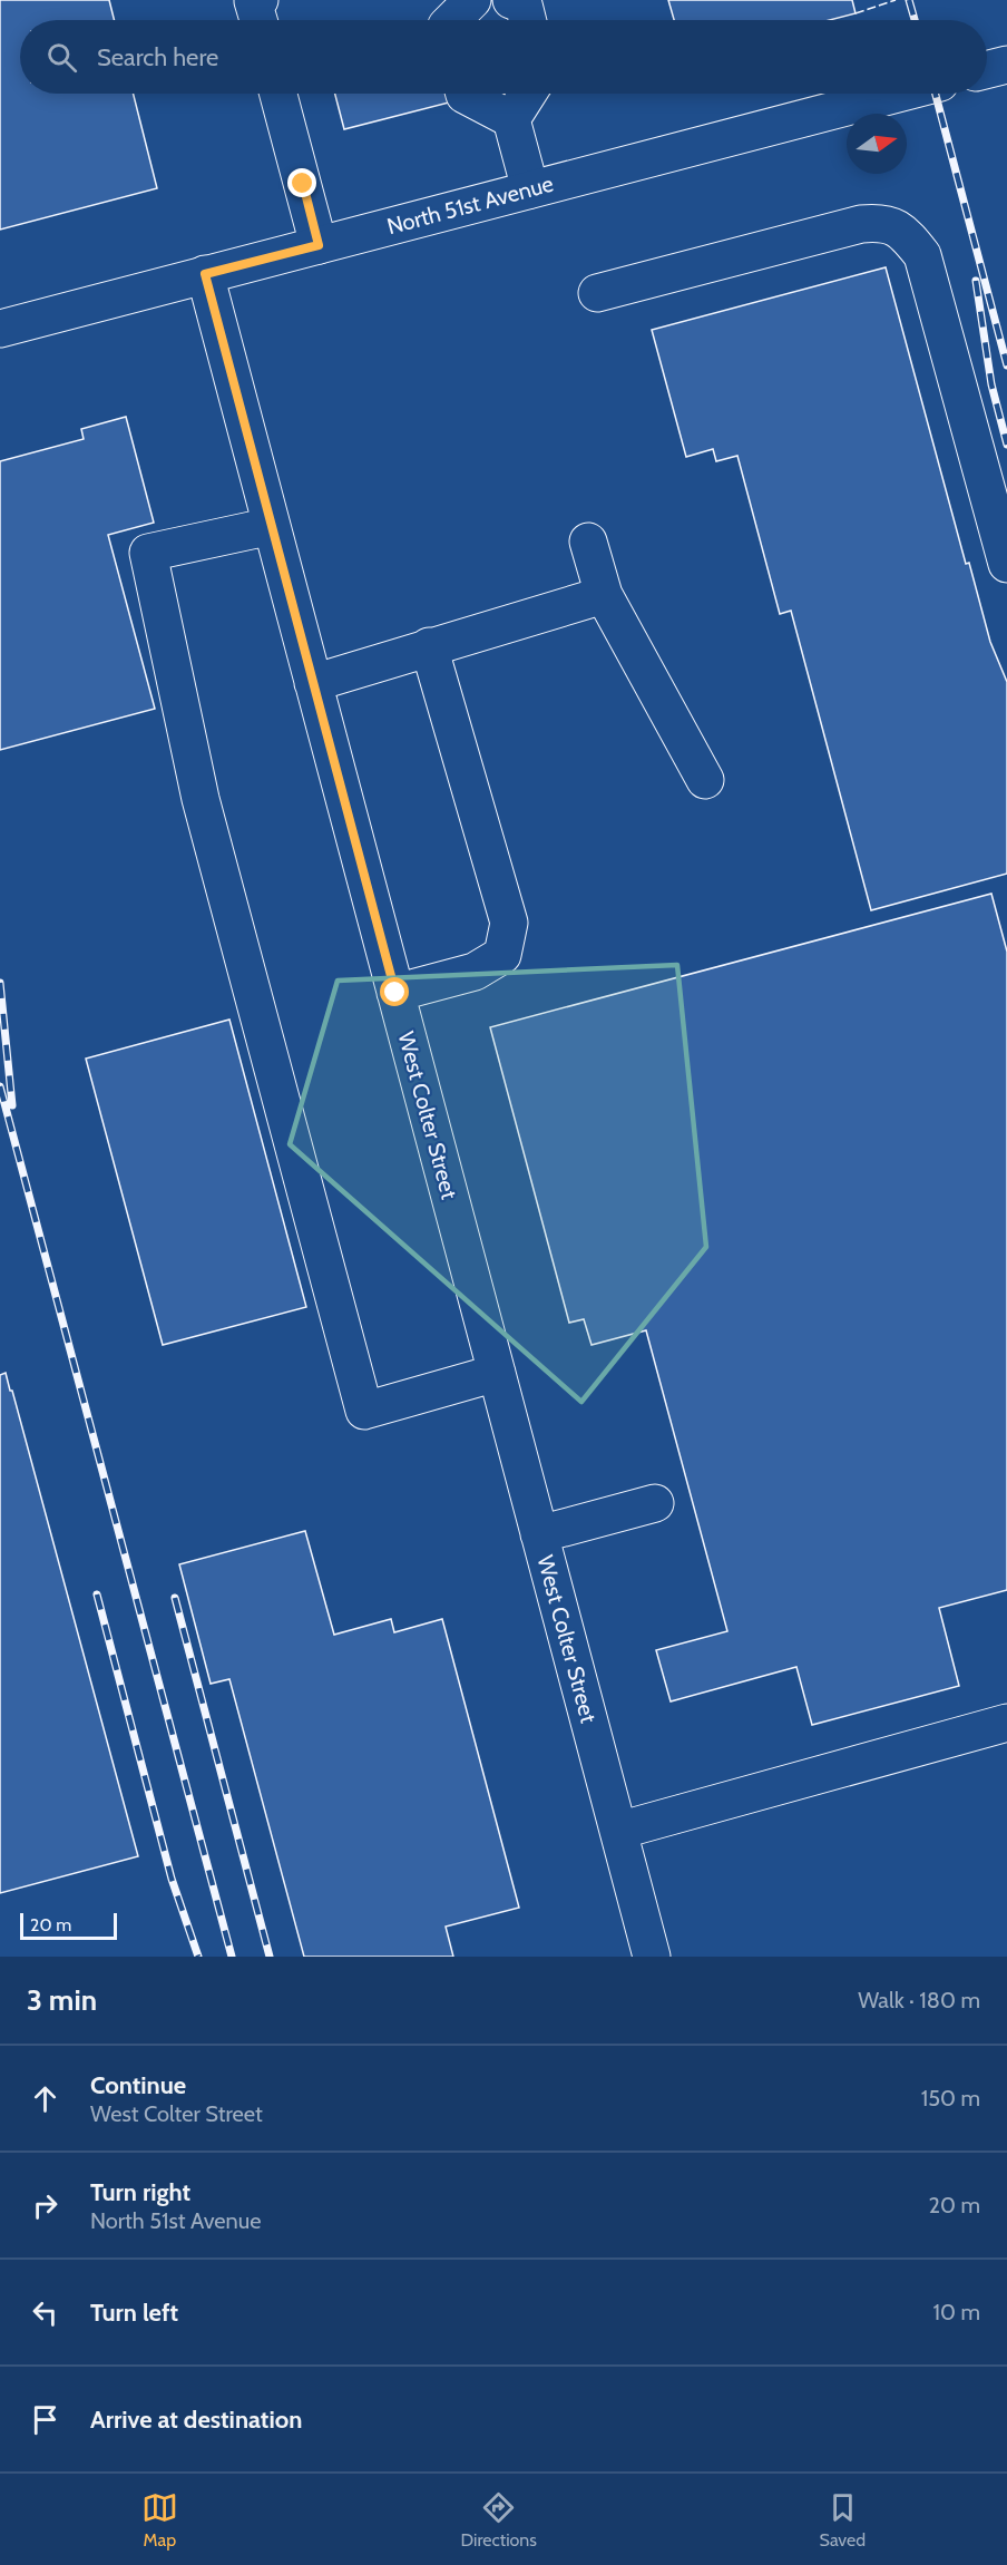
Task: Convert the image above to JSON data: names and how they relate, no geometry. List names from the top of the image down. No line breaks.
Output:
{"streets":{"street":["North 51st Avenue","West Colter Street"]},"crossings":[["North 51st Avenue","West Colter Street"]],"scale_bar":"20 m","north":"right","page":{"search":"Search here","scale":"20 m","heading":["3 min","Walk · 180 m"],"list":[["Continue","West Colter Street","150 m"],["Turn right","North 51st Avenue","20 m"],["Turn left","10 m"],"Arrive at destination"],"nav":["Map","Directions","Saved"]}}
